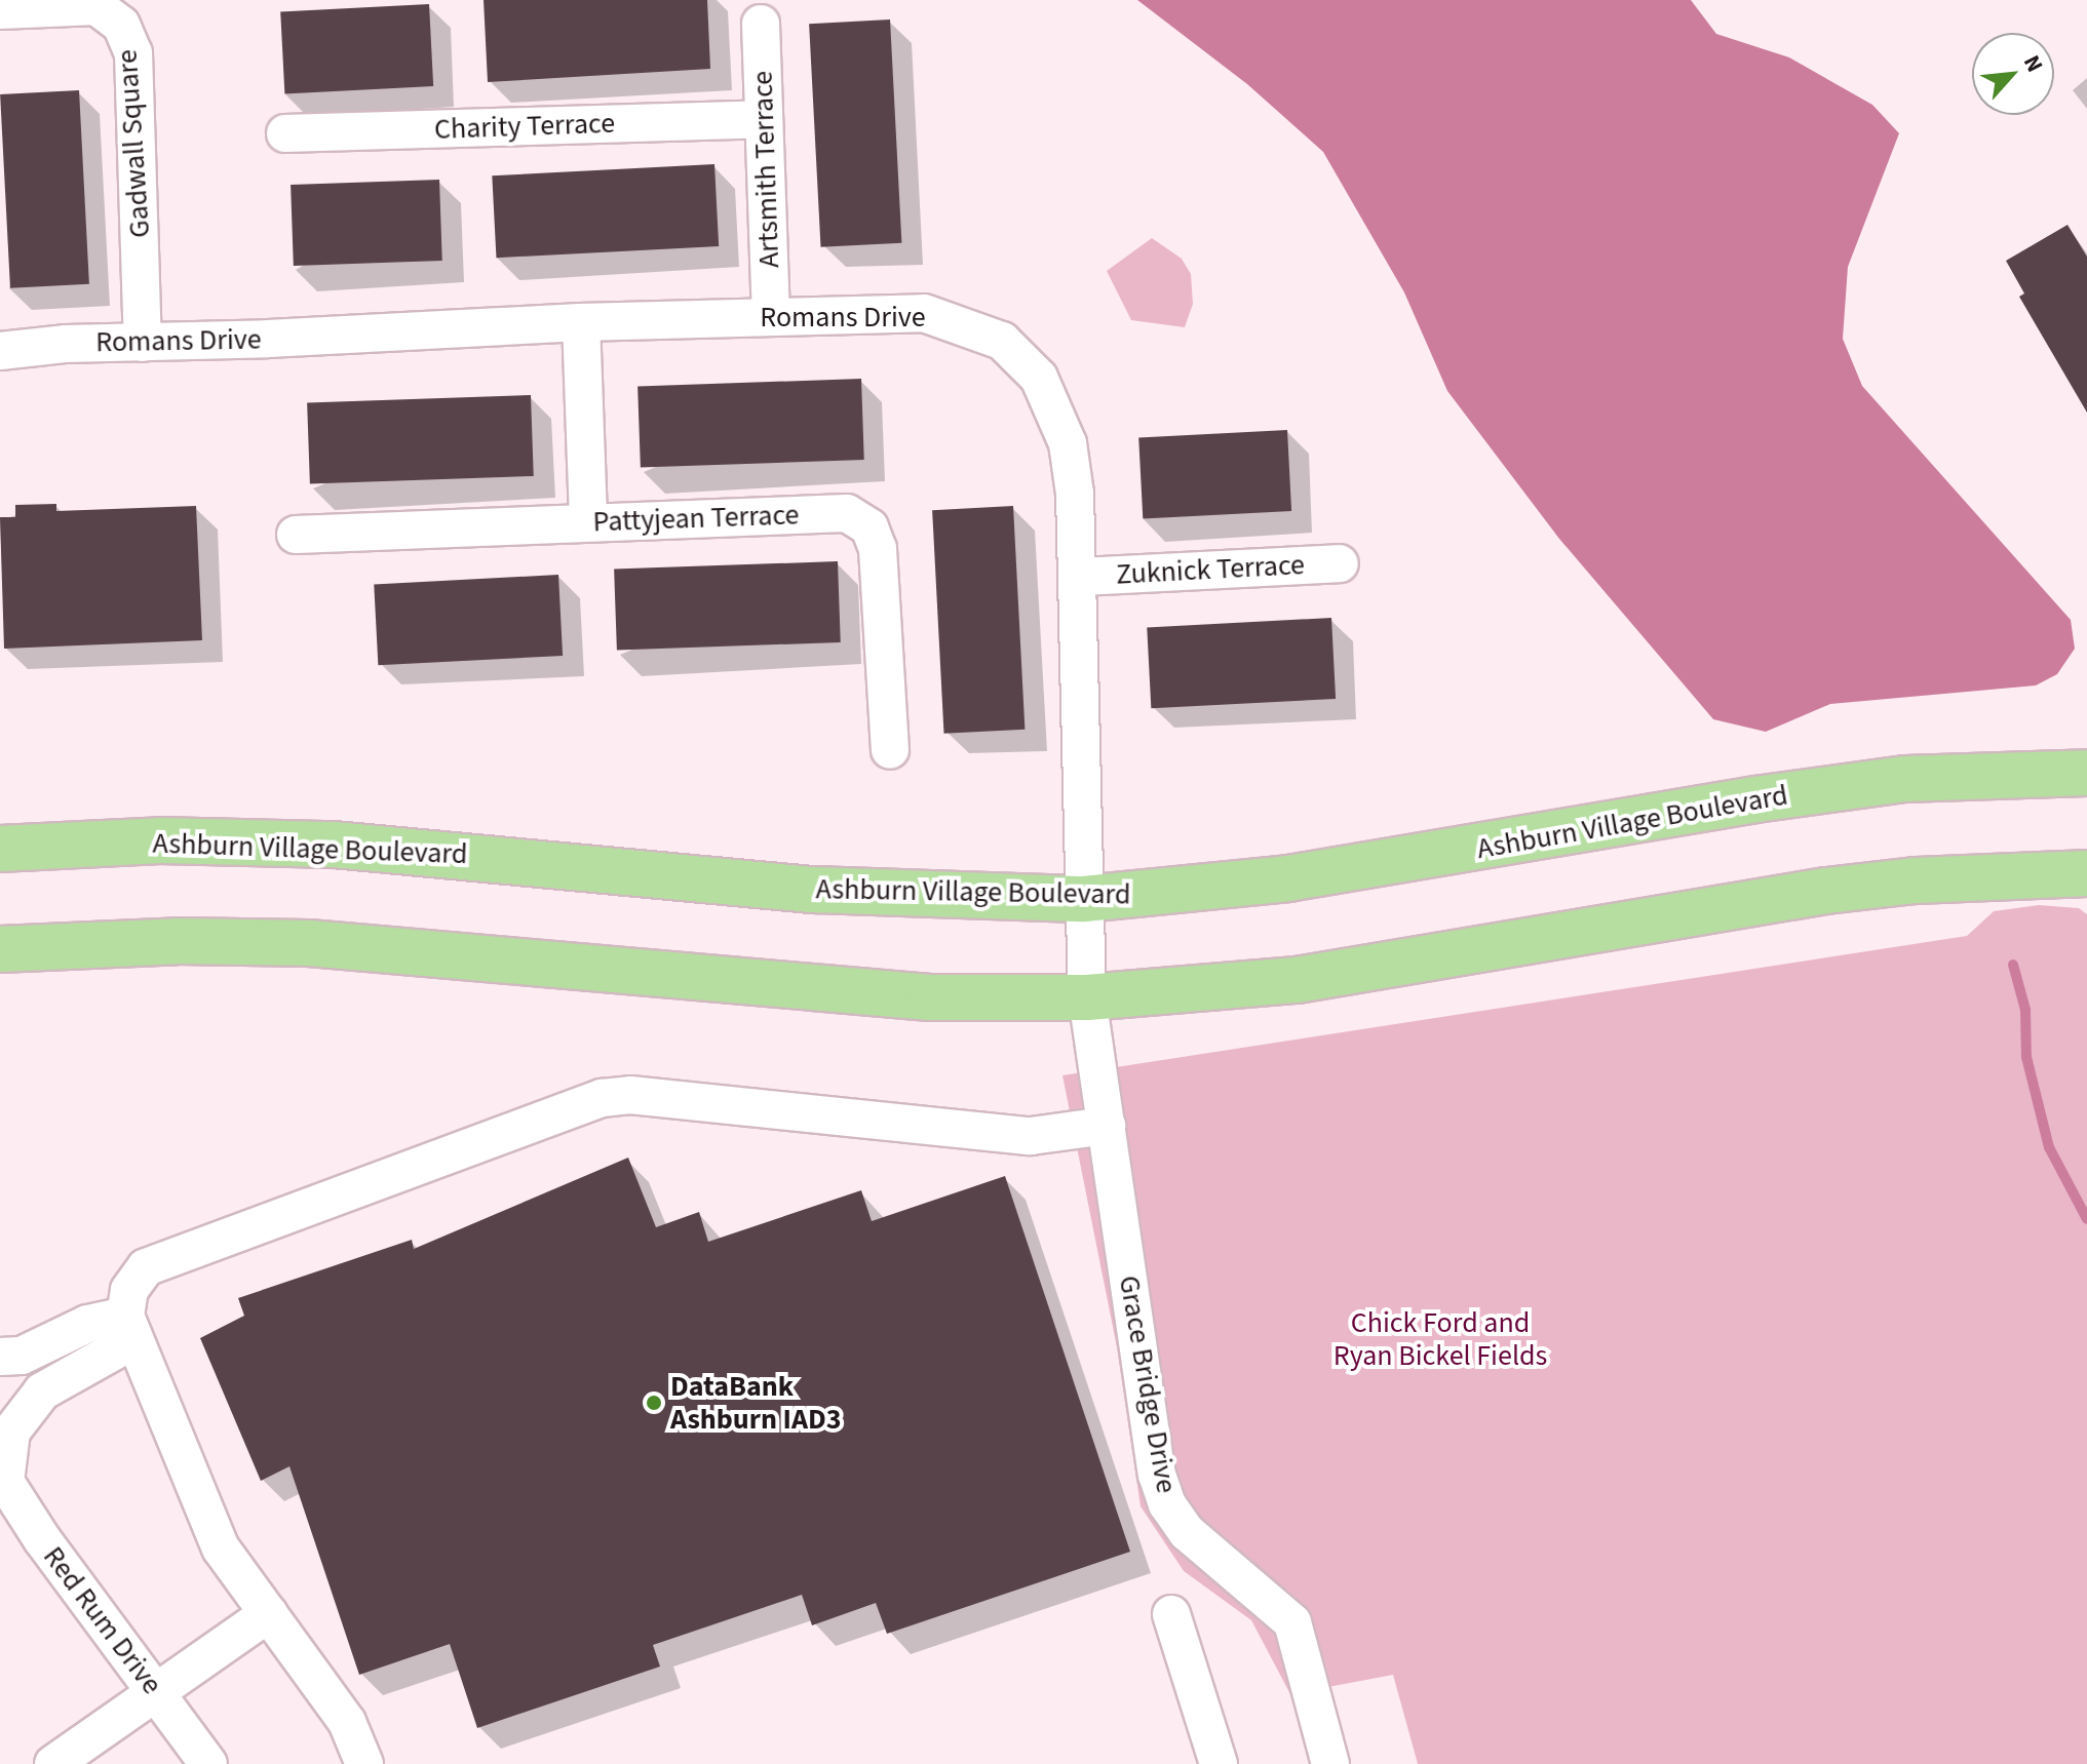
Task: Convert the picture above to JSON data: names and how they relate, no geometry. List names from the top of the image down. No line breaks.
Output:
{"streets":{"main road":["Ashburn Village Boulevard"],"street":["Charity Terrace","Gadwall Square","Artsmith Terrace","Romans Drive","Pattyjean Terrace","Zuknick Terrace","Grace Bridge Drive","Red Rum Drive"]},"crossings":[["Charity Terrace","Artsmith Terrace"],["Gadwall Square","Romans Drive"],["Artsmith Terrace","Romans Drive"],["Romans Drive","Zuknick Terrace"],["Romans Drive","Ashburn Village Boulevard"],["Romans Drive","Grace Bridge Drive"]],"parks":["Chick Ford and Ryan Bickel Fields"],"places":["DataBank Ashburn IAD3"],"north":"top right"}
